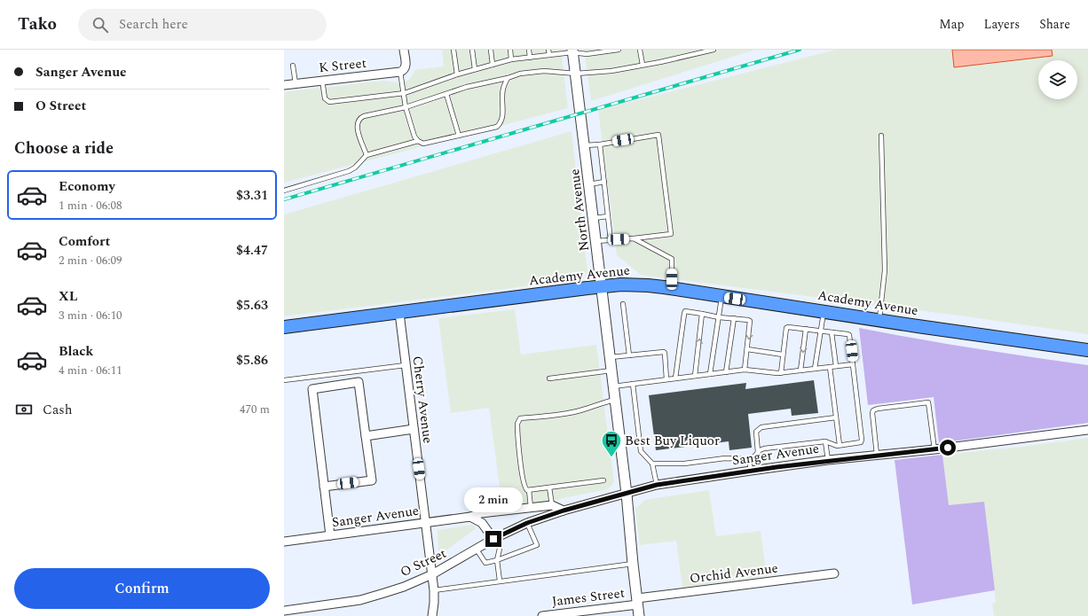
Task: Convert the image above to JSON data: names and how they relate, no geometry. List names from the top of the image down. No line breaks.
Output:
{"streets":{"main road":["Academy Avenue"],"street":["K Street","North Avenue","Cherry Avenue","Sanger Avenue","O Street","Orchid Avenue","James Street"]},"crossings":[["North Avenue","Academy Avenue"],["North Avenue","Sanger Avenue"],["North Avenue","Orchid Avenue"],["North Avenue","James Street"],["Academy Avenue","Cherry Avenue"],["Cherry Avenue","Sanger Avenue"],["Cherry Avenue","O Street"],["Sanger Avenue","O Street"],["Orchid Avenue","James Street"]],"places":{"bus stop":["Best Buy Liquor"]},"page":{"header":"Tako","search":"Search here","nav":["Map","Layers","Share"],"banner":["Sanger Avenue","O Street"],"heading":"Choose a ride","list":[{"name":"Economy","note":"1 min · 06:08","value":"$3.31"},{"name":"Comfort","note":"2 min · 06:09","value":"$4.47"},{"name":"XL","note":"3 min · 06:10","value":"$5.63"},{"name":"Black","note":"4 min · 06:11","value":"$5.86"}],"pay":["Cash","470 m"],"bubble":"2 min","buttons":"Confirm"}}
